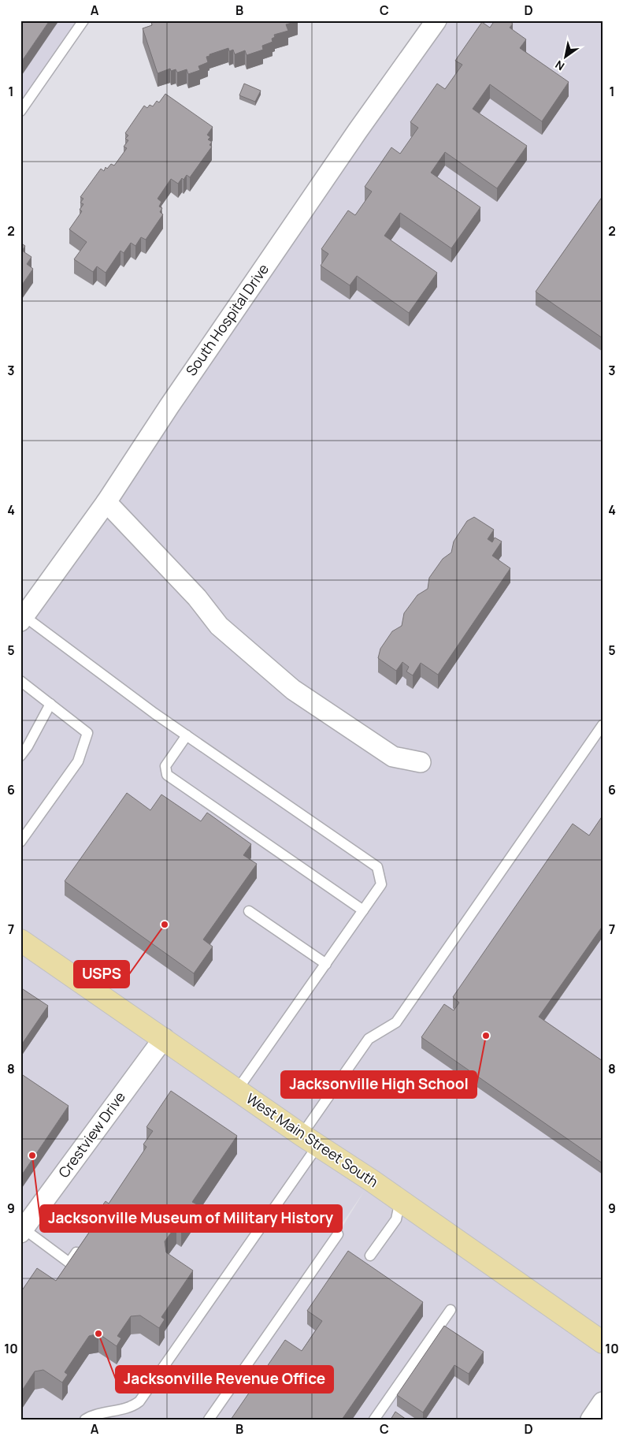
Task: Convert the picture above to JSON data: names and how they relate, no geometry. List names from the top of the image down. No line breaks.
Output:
{"streets":{"main road":["West Main Street South"],"street":["South Hospital Drive","Crestview Drive"]},"crossings":[["Crestview Drive","West Main Street South"]],"places":["USPS","Jacksonville High School","Jacksonville Museum of Military History","Jacksonville Revenue Office"],"north":"bottom left","grid":{"columns":["A","B","C","D"],"rows":["1","2","3","4","5","6","7","8","9","10"]}}
